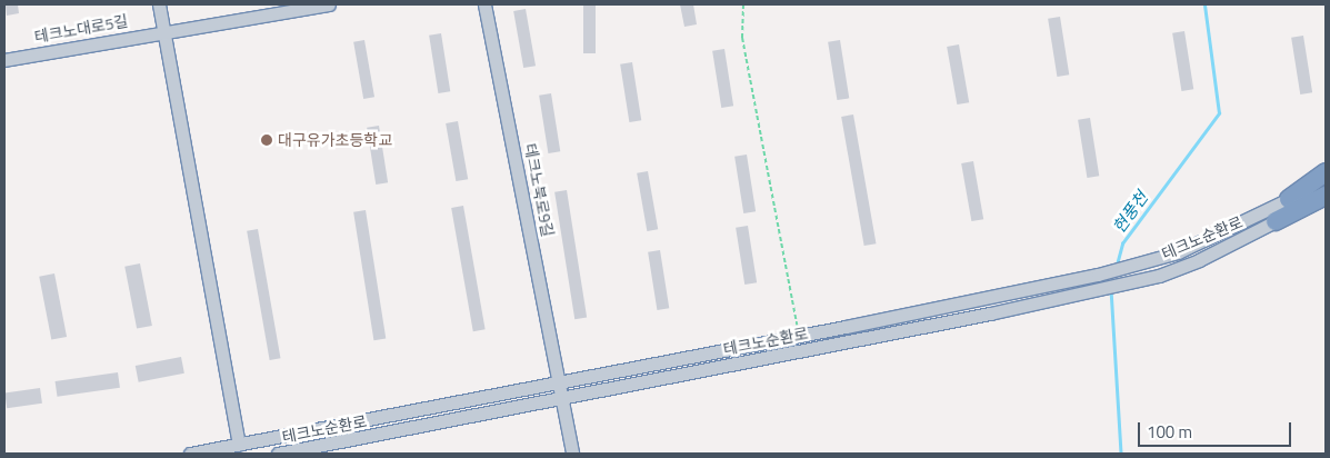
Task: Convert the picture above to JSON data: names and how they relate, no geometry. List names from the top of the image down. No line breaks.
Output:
{"streets":{"highway":["테크노순환로"],"street":["테크노대로5길","테크노북로9길"]},"crossings":[["테크노북로9길","테크노순환로"]],"water":["현풍천"],"places":["대구유가초등학교"],"scale_bar":"100 m"}
